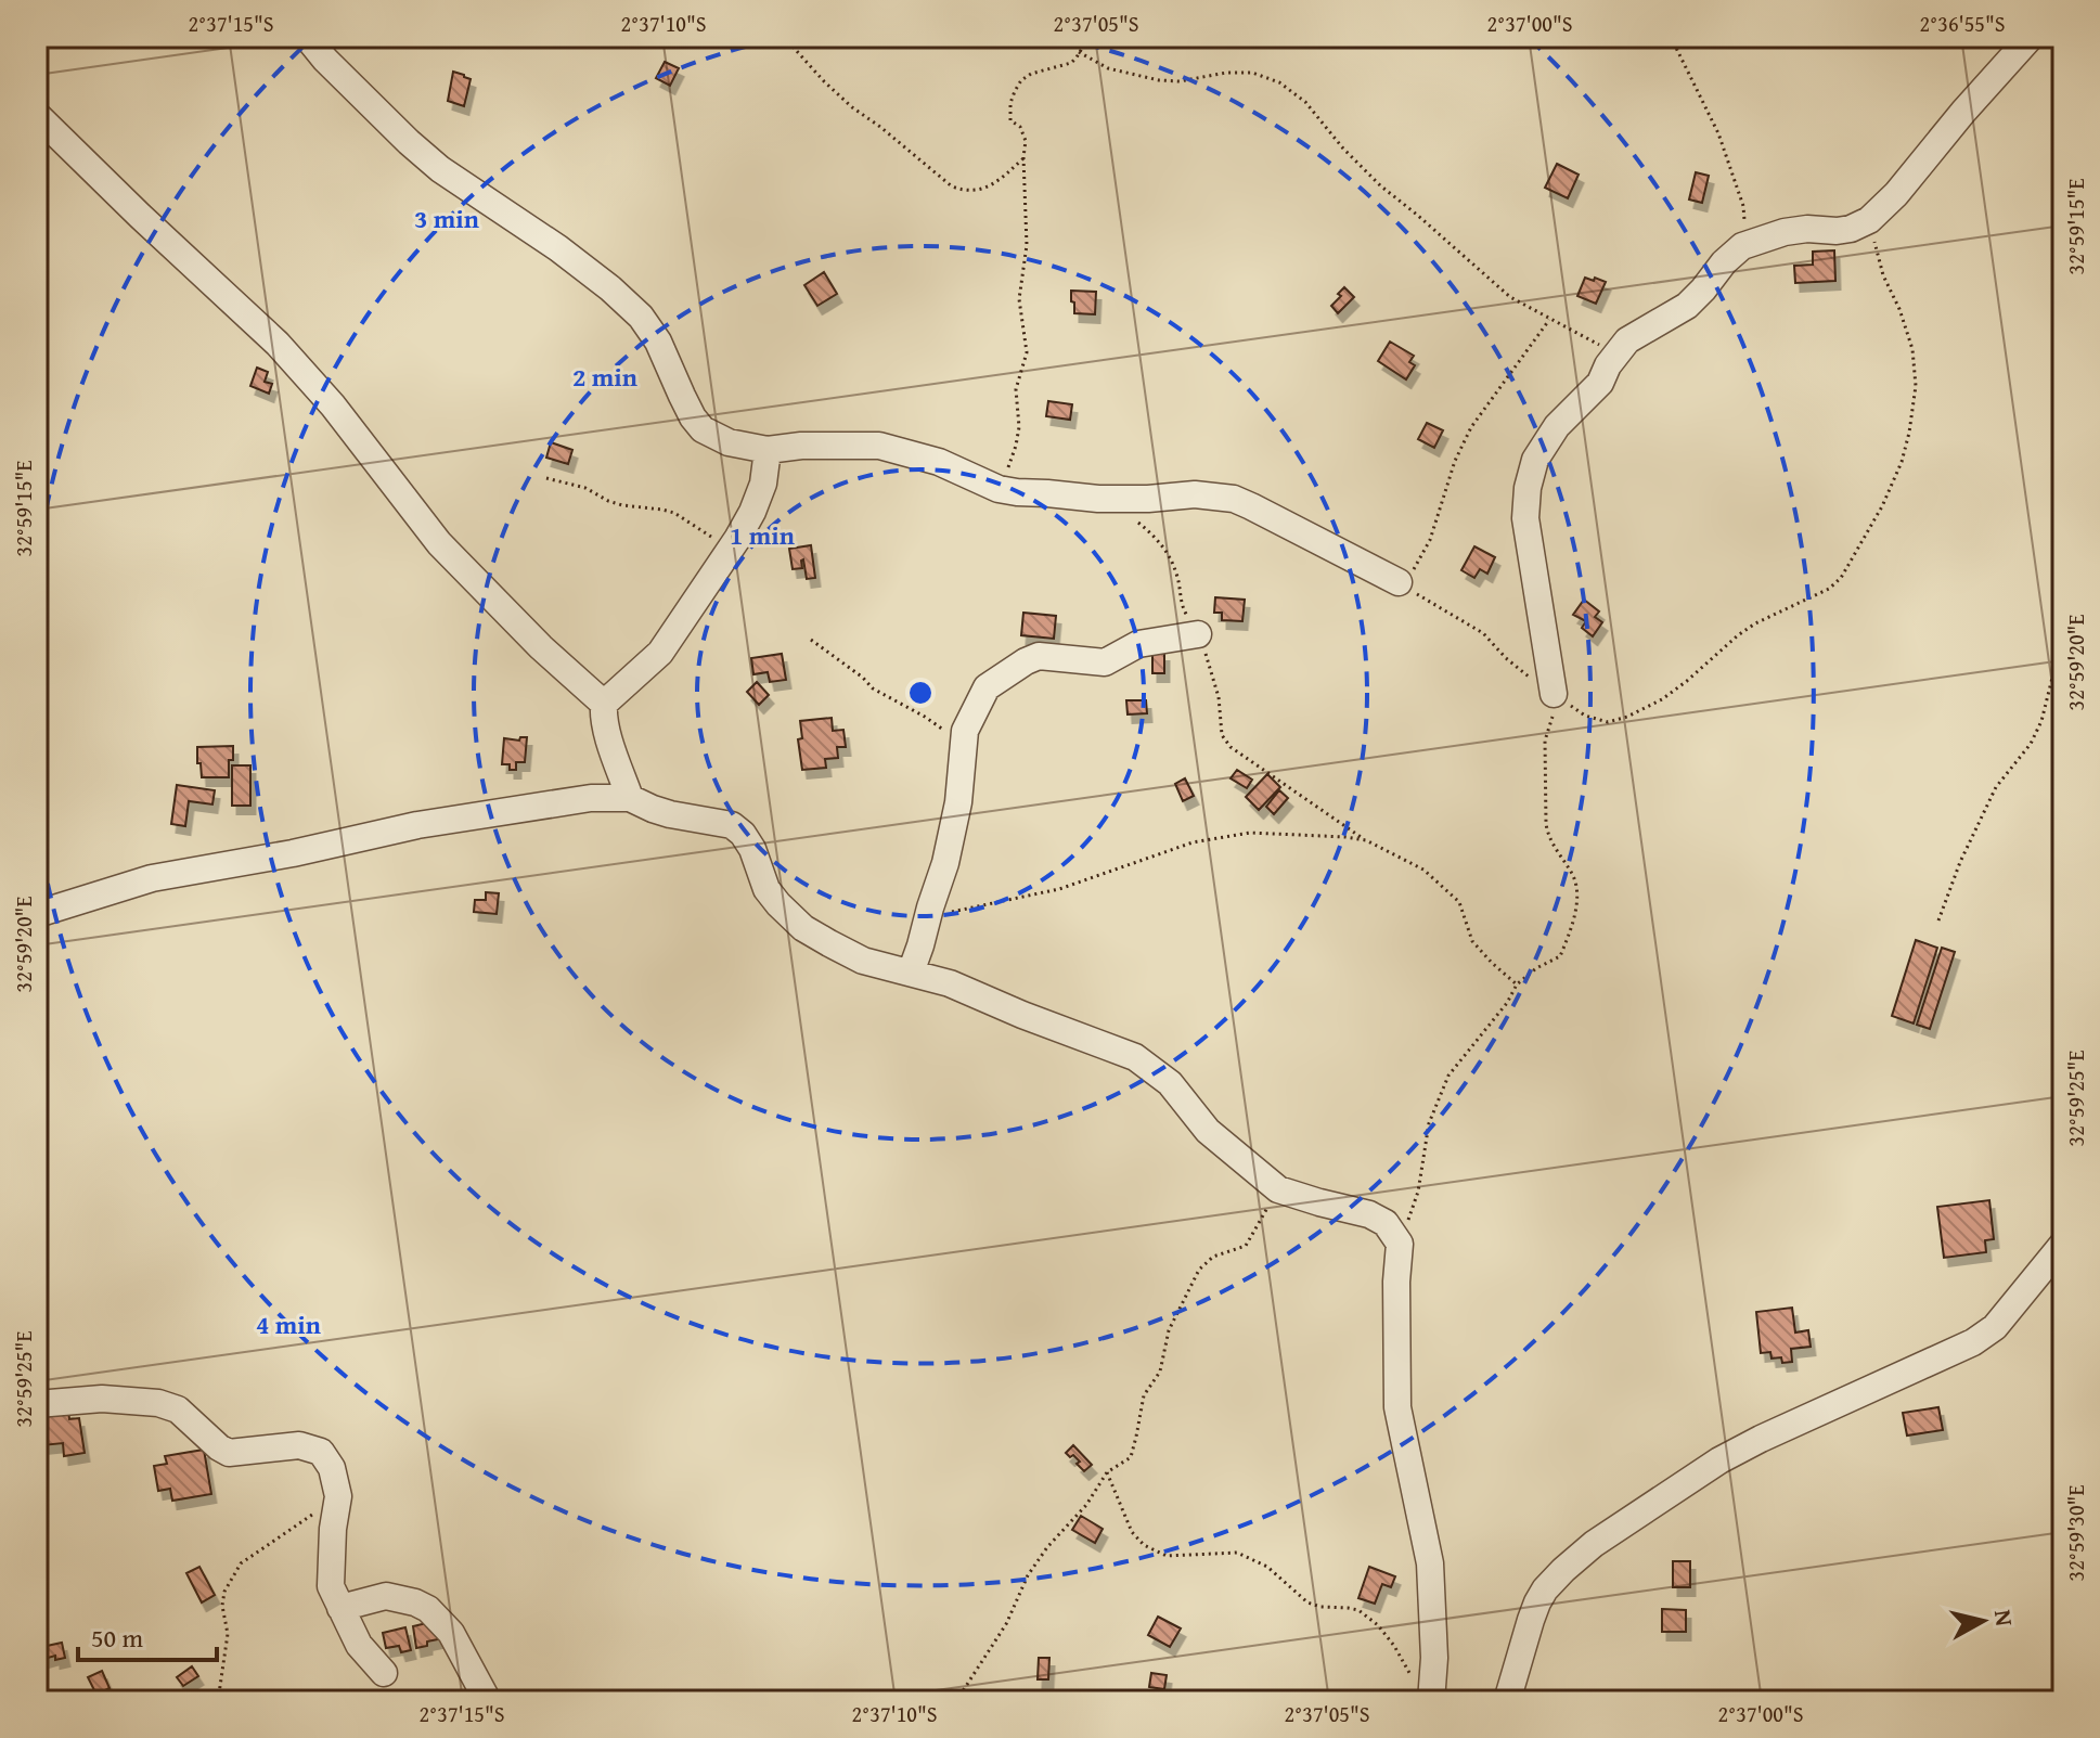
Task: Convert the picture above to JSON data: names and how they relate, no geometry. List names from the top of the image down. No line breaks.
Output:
{"scale_bar":"50 m","north":"right","coordinates":["2°37'15\"S","2°37'10\"S","2°37'05\"S","2°37'00\"S","2°36'55\"S","32°59'15\"E","32°59'20\"E","32°59'25\"E","32°59'30\"E"],"rings":["3 min","2 min","1 min","4 min"]}
